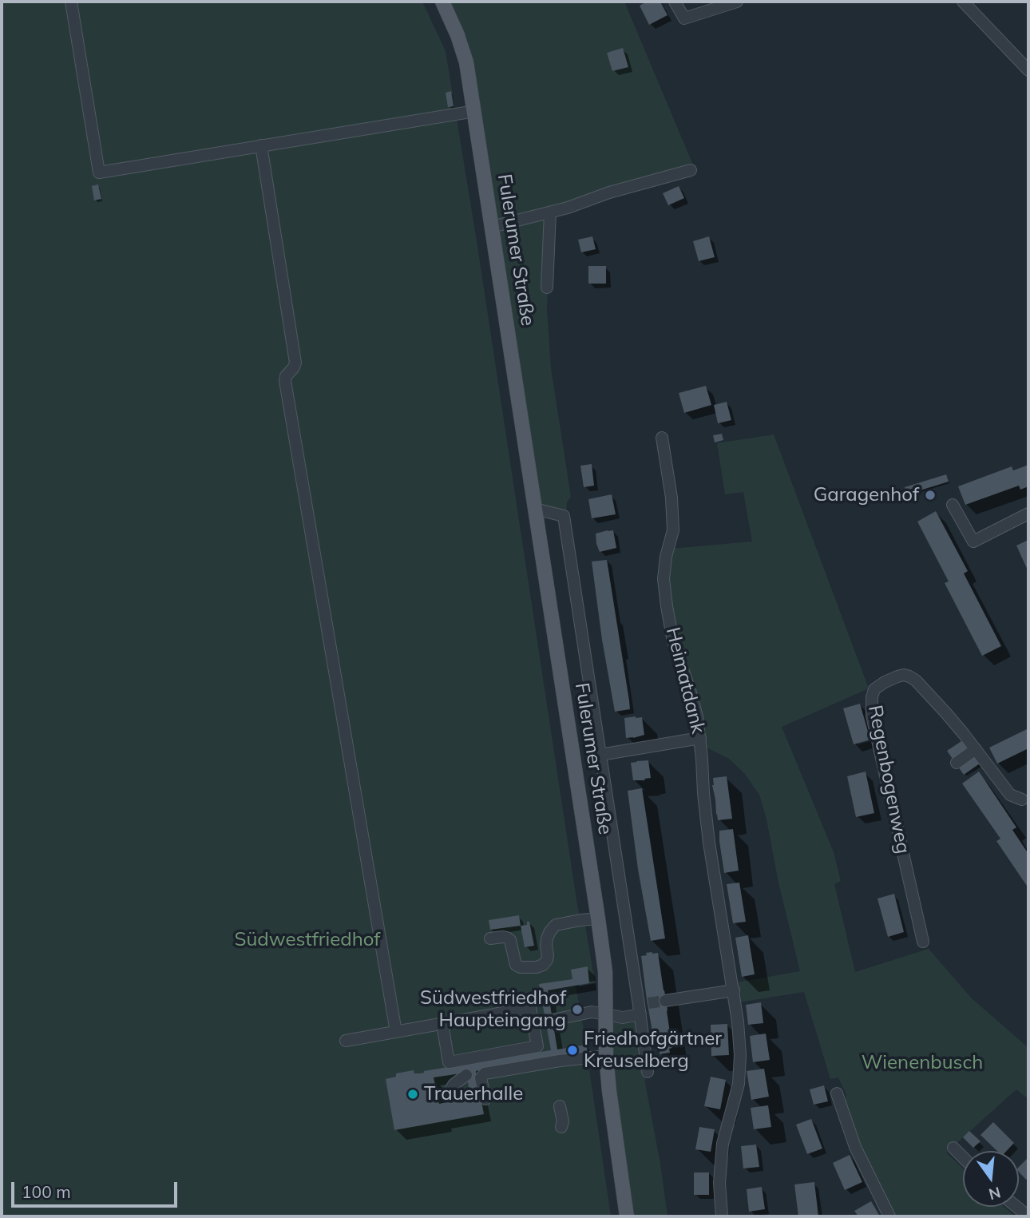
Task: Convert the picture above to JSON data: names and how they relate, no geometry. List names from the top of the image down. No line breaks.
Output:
{"streets":{"main road":["Fulerumer Straße"],"street":["Heimatdank","Regenbogenweg"]},"crossings":[["Fulerumer Straße","Heimatdank"]],"parks":["Südwestfriedhof","Wienenbusch"],"places":["Garagenhof","Südwestfriedhof Haupteingang","Friedhofgärtner Kreuselberg","Trauerhalle"],"scale_bar":"100 m","north":"bottom"}
